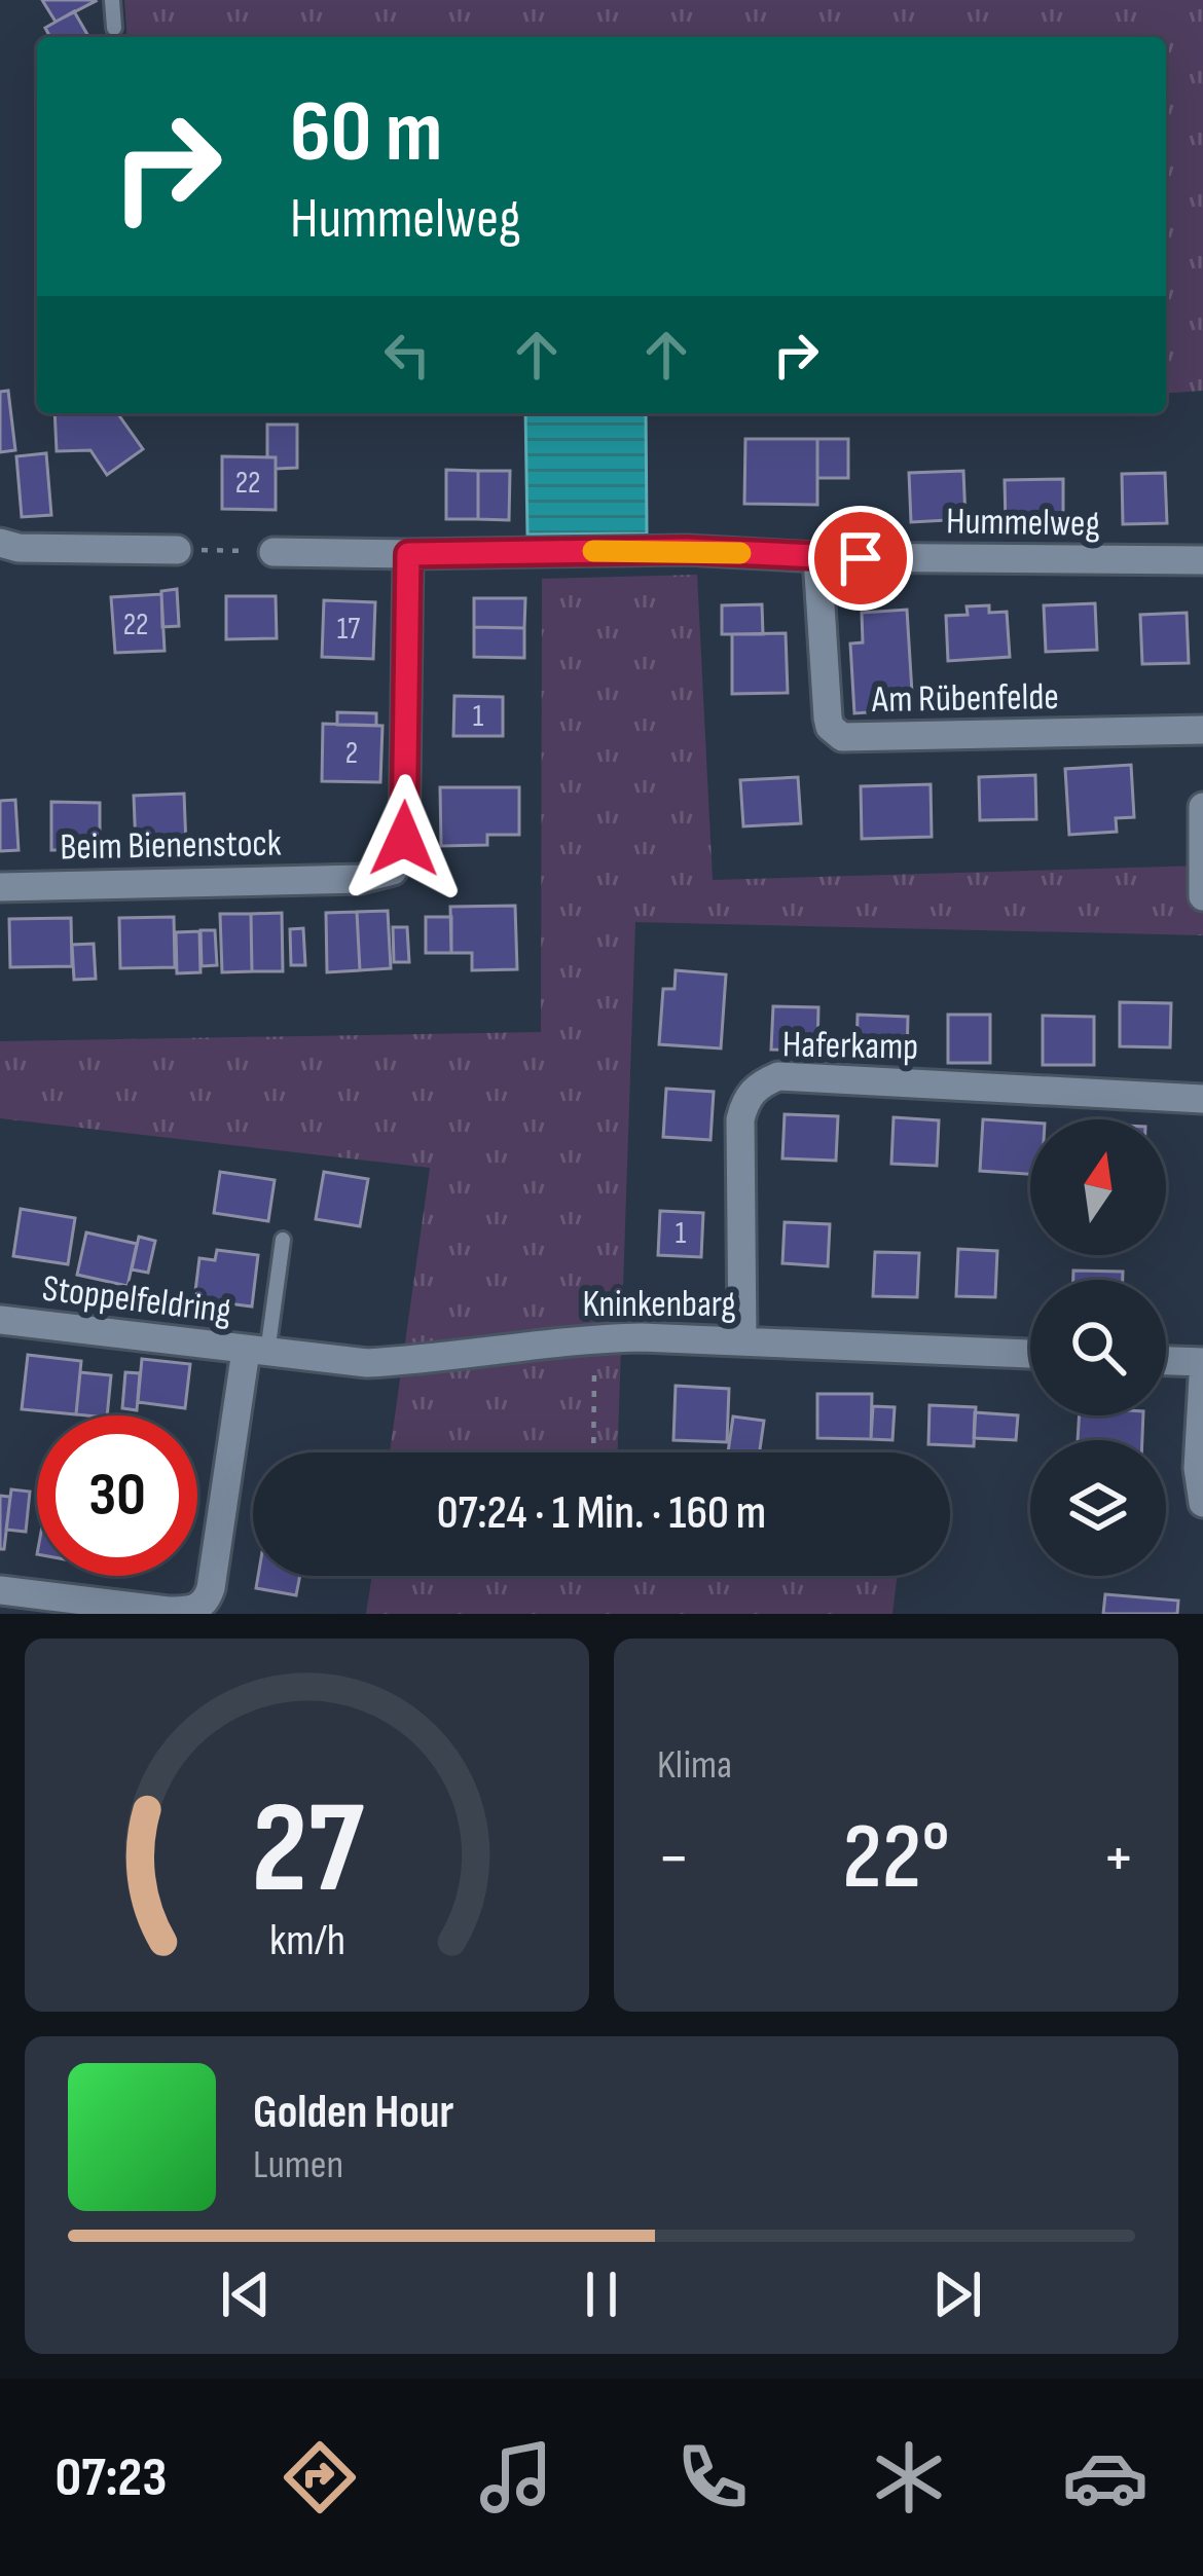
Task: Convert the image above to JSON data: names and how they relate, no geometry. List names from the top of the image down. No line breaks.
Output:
{"streets":{"street":["Hummelweg","Am Rübenfelde","Beim Bienenstock","Haferkamp","Stoppelfeldring","Kninkenbarg"]},"crossings":[["Hummelweg","Am Rübenfelde"],["Hummelweg","Beim Bienenstock"],["Haferkamp","Kninkenbarg"],["Stoppelfeldring","Kninkenbarg"]],"house_numbers":["22","22","17","1","2","1"],"north":"top","page":{"turn":["60 m","Hummelweg"],"limit":"30","trip":"07:24 · 1 Min. · 160 m","tile":"Klima","heat":["−","22°","+"],"song":["Golden Hour","Lumen"],"tabs":"07:23","gauge":["27","km/h"]}}
